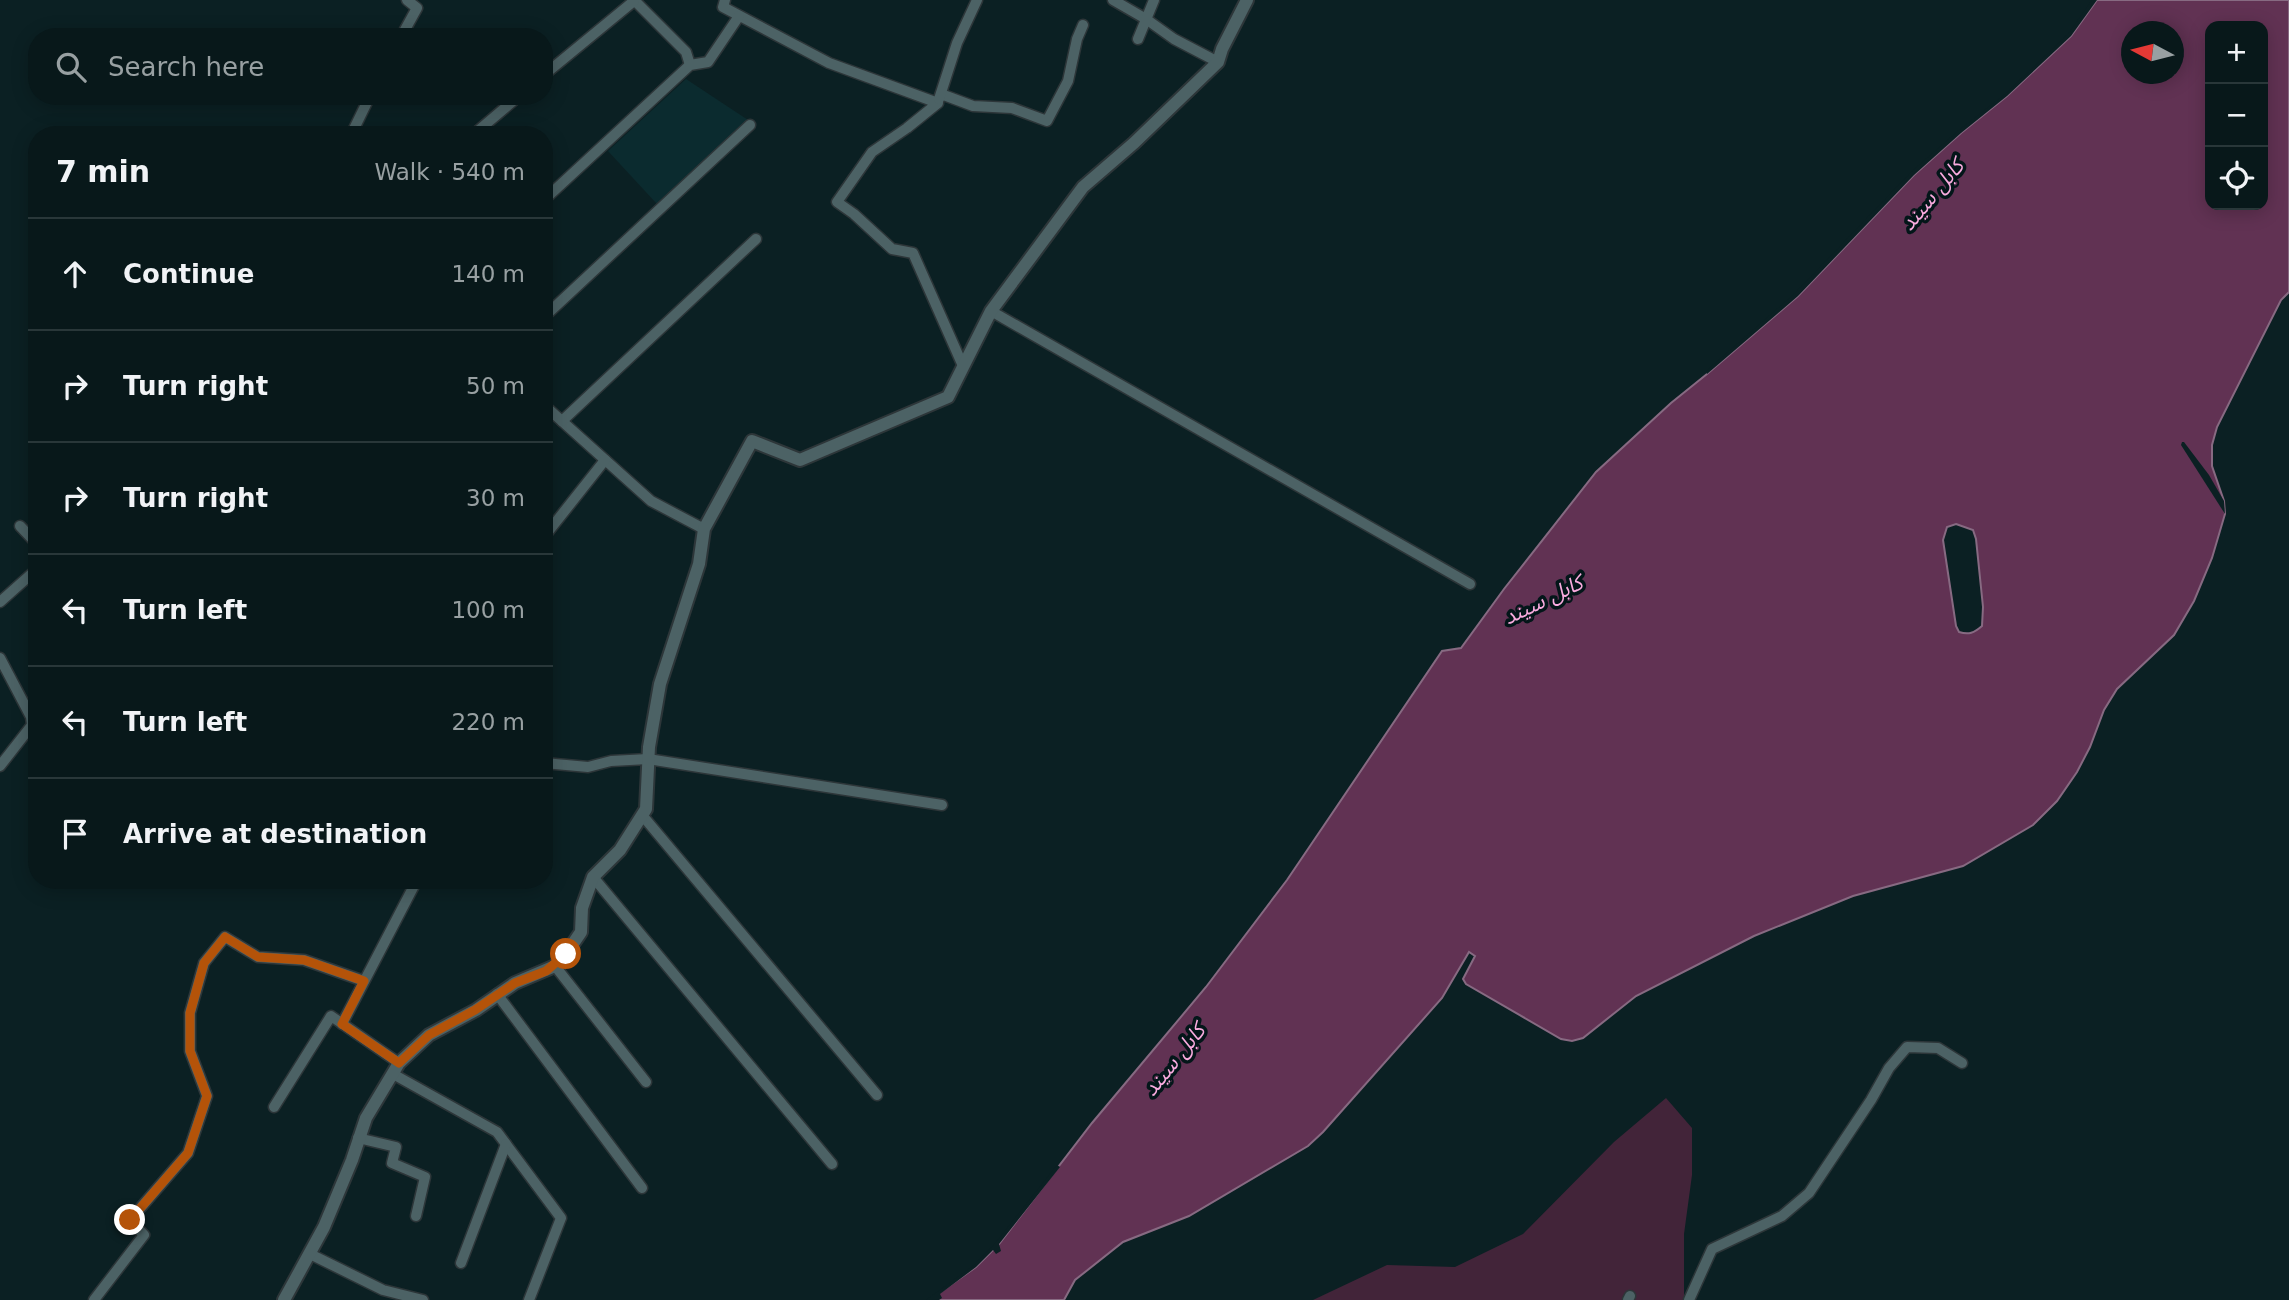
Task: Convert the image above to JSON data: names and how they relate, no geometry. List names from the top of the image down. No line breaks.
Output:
{"water":["کابل سيند"],"north":"left","page":{"map_buttons":["+","−"],"search":"Search here","heading":["7 min","Walk · 540 m"],"list":[["Continue","140 m"],["Turn right","50 m"],["Turn right","30 m"],["Turn left","100 m"],["Turn left","220 m"],"Arrive at destination"]}}
